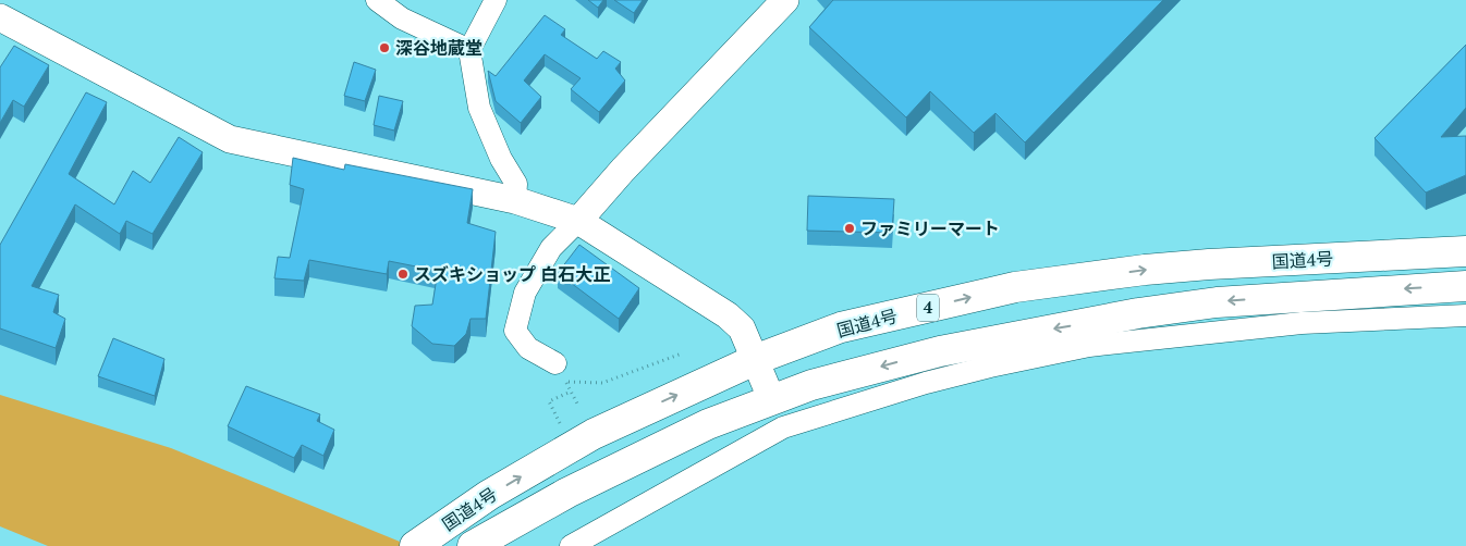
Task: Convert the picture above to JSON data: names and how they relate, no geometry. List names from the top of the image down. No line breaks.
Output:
{"streets":{"highway":["国道4号","4"]},"places":["深谷地蔵堂","ファミリーマート","スズキショップ 白石大正"]}
